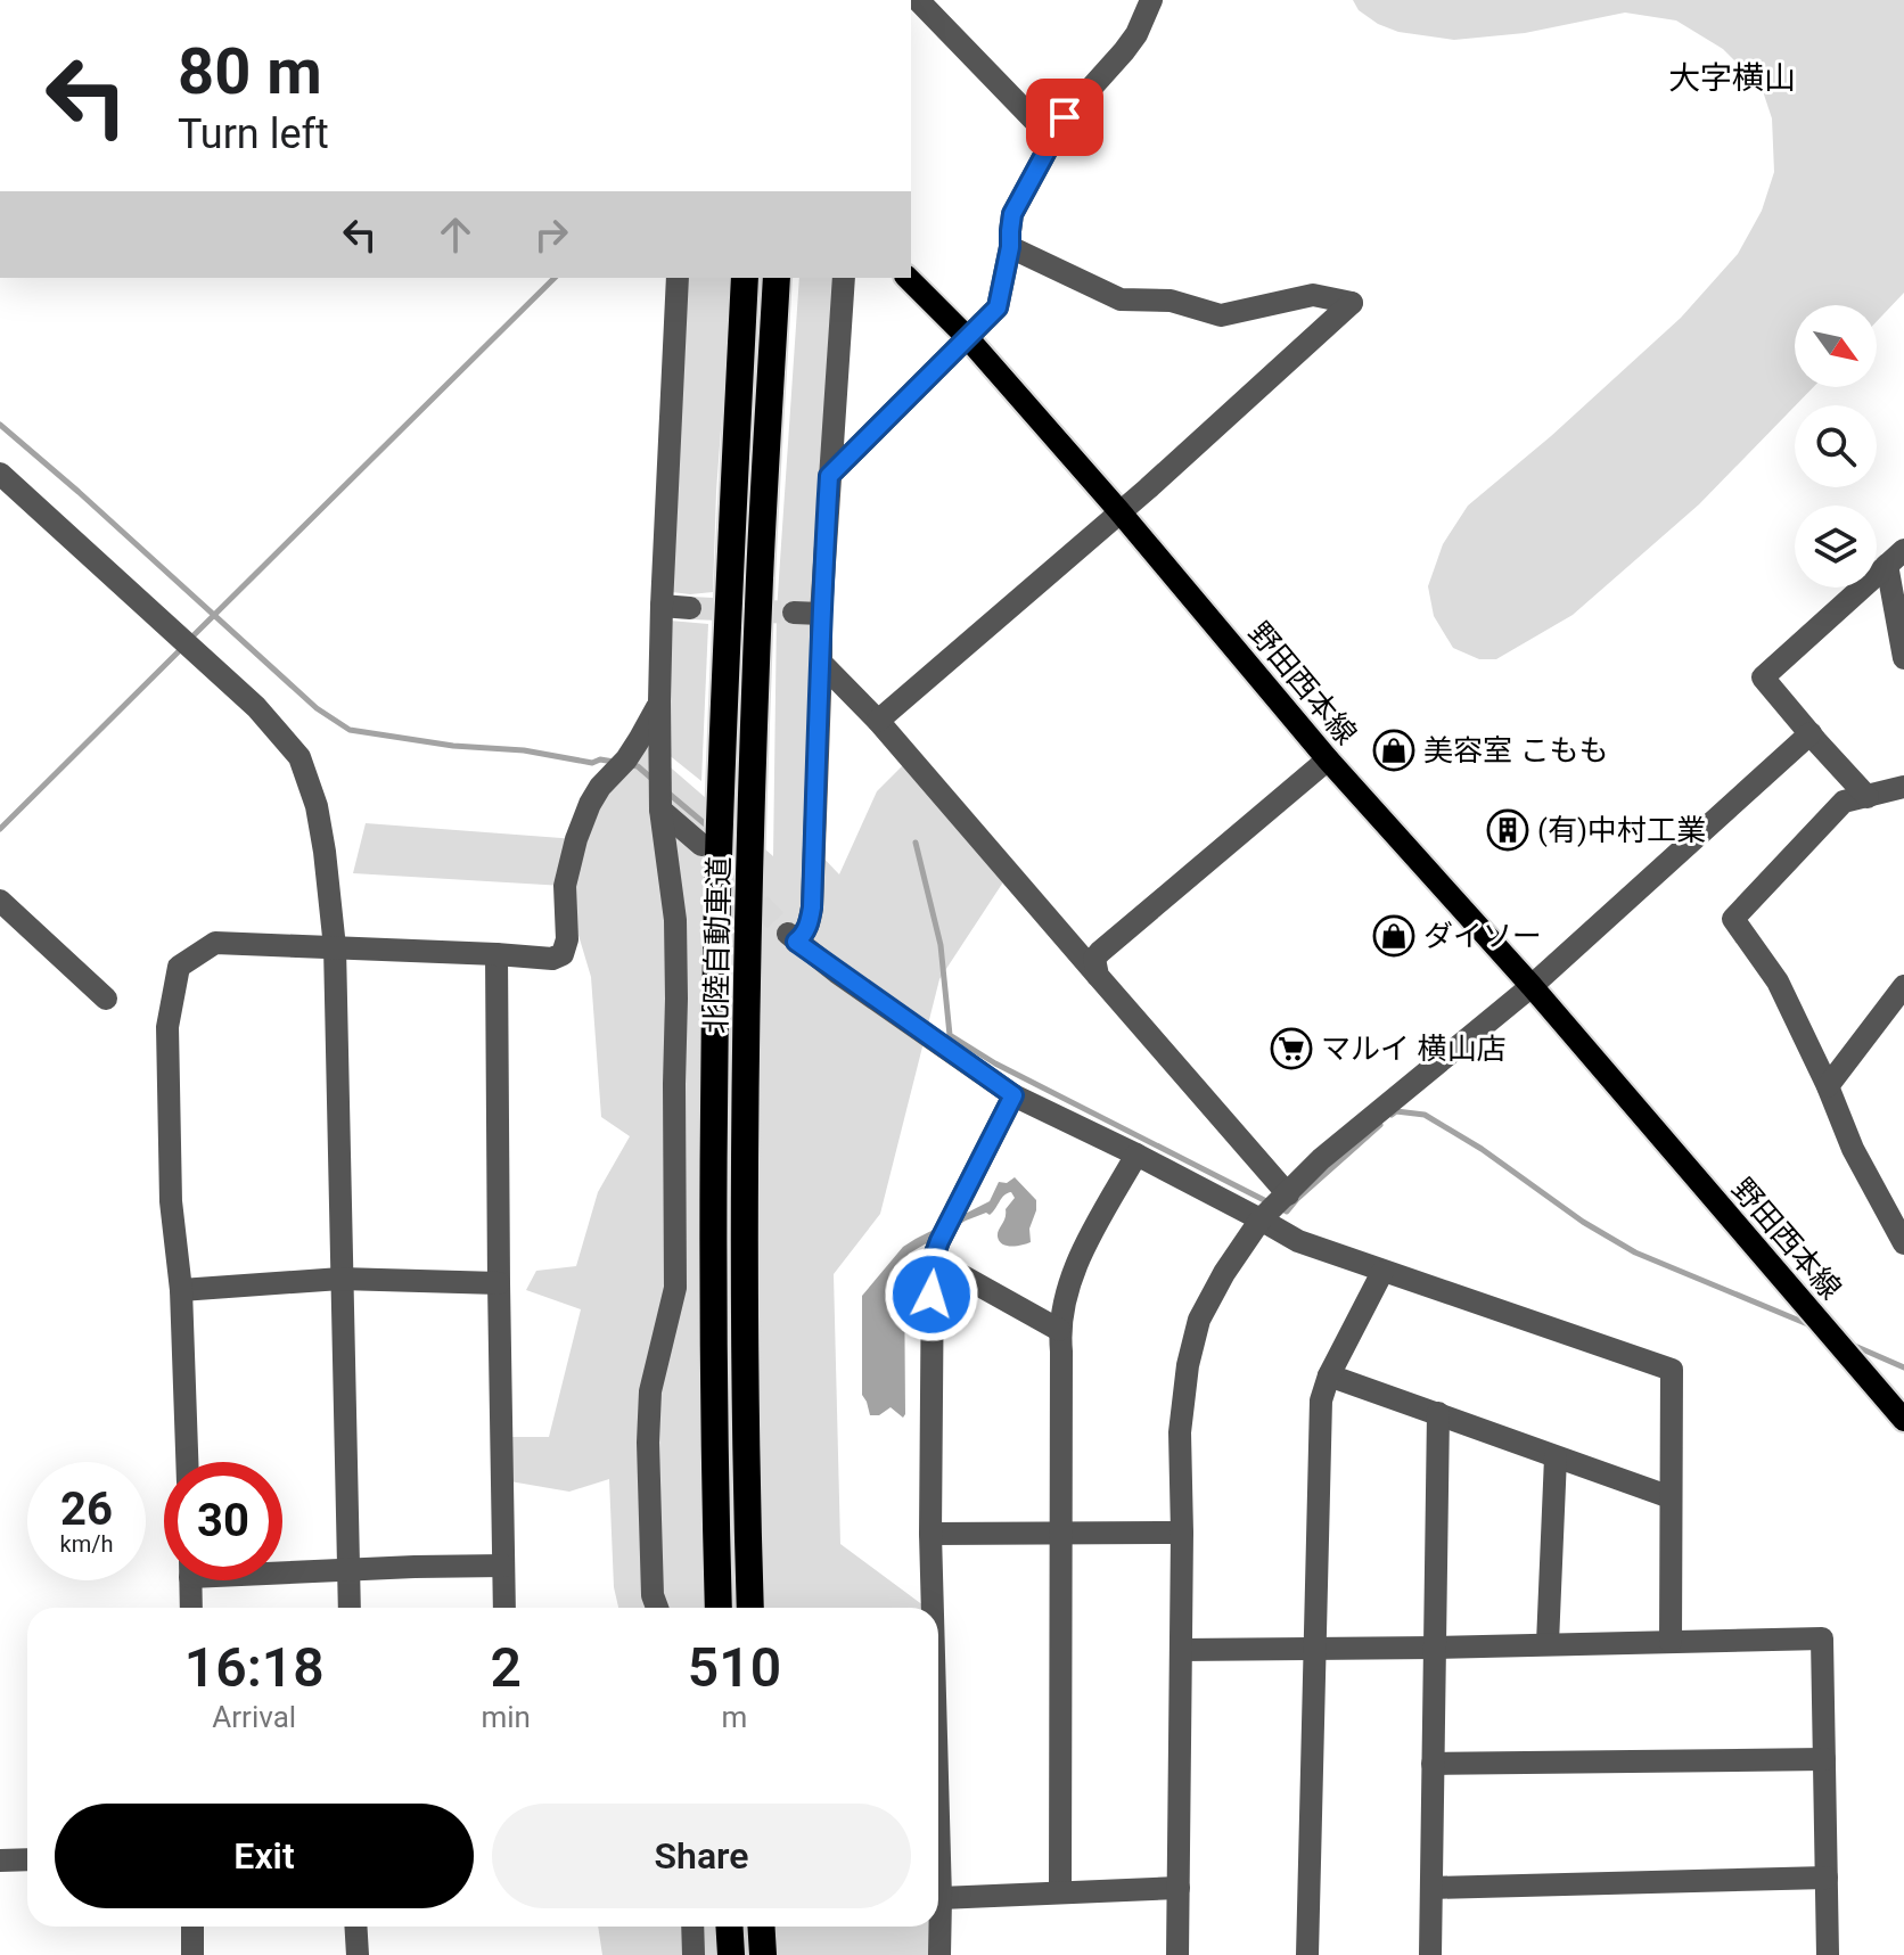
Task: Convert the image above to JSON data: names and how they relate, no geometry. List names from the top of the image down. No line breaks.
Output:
{"streets":{"highway":["北陸自動車道"],"main road":["野田西本線"]},"districts":["大字横山"],"places":{"shop":["美容室 こもも","ダイソー"],"building":["(有)中村工業"],"supermarket":["マルイ 横山店"]},"north":"bottom right","page":{"turn":["80 m","Turn left"],"speed":"26 km/h","limit":"30","eta":["16:18","Arrival","2","min","510","m"],"buttons":["Exit","Share"]}}
